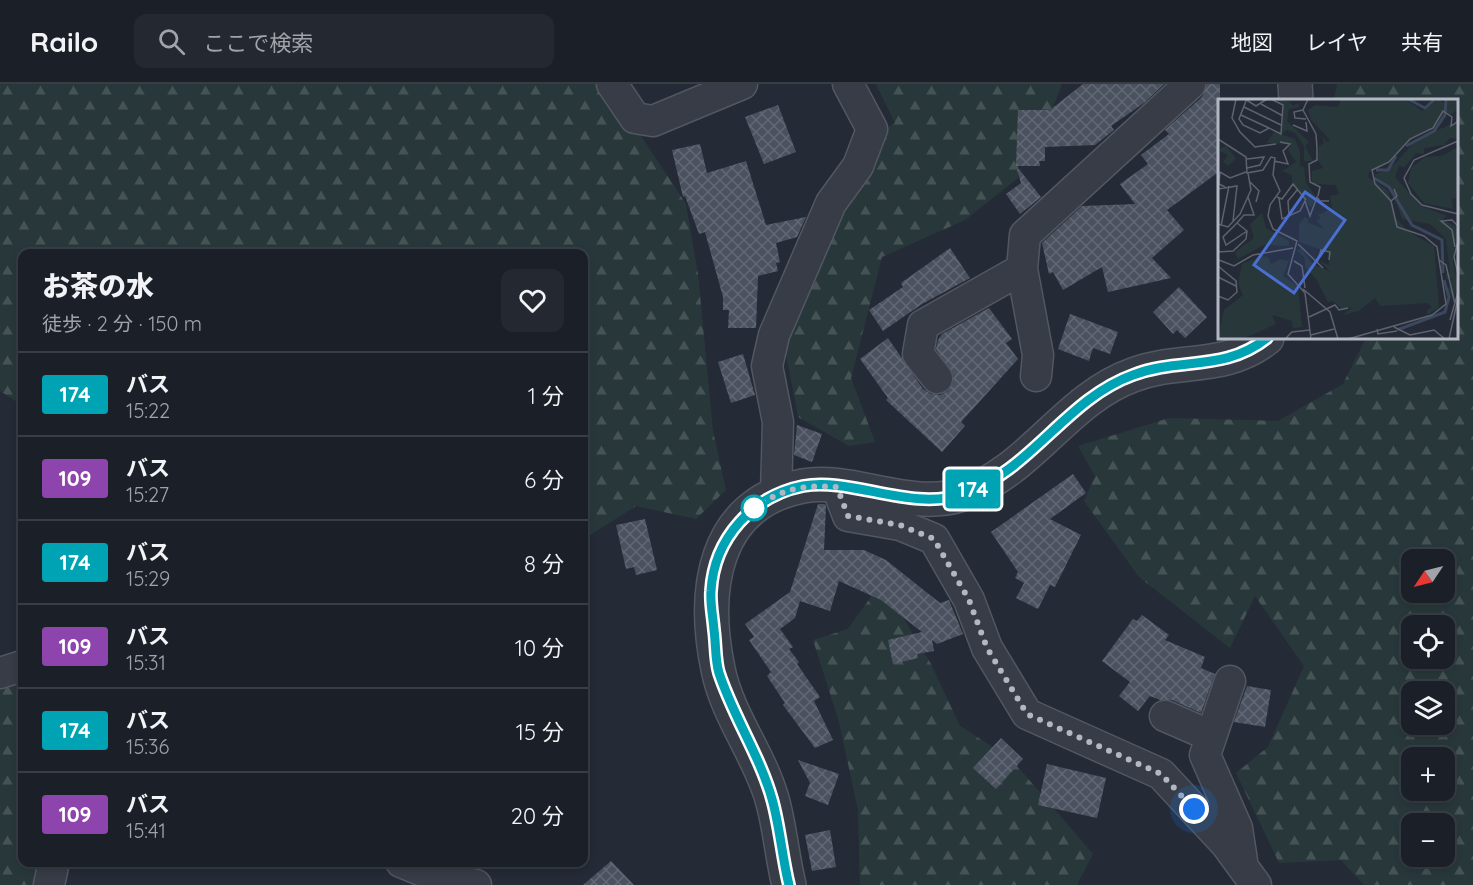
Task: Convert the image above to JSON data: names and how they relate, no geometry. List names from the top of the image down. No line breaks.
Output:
{"lines":["bus line 174"],"north":"bottom left","page":{"header":"Railo","search":"ここで検索","nav":["地図","レイヤ","共有"],"on_map":"174","heading":["お茶の水","徒歩 · 2 分 · 150 m"],"list":[{"mark":"174","name":"バス","note":"15:22","value":"1 分"},{"mark":"109","name":"バス","note":"15:27","value":"6 分"},{"mark":"174","name":"バス","note":"15:29","value":"8 分"},{"mark":"109","name":"バス","note":"15:31","value":"10 分"},{"mark":"174","name":"バス","note":"15:36","value":"15 分"},{"mark":"109","name":"バス","note":"15:41","value":"20 分"}],"map_buttons":["+","−"]}}
